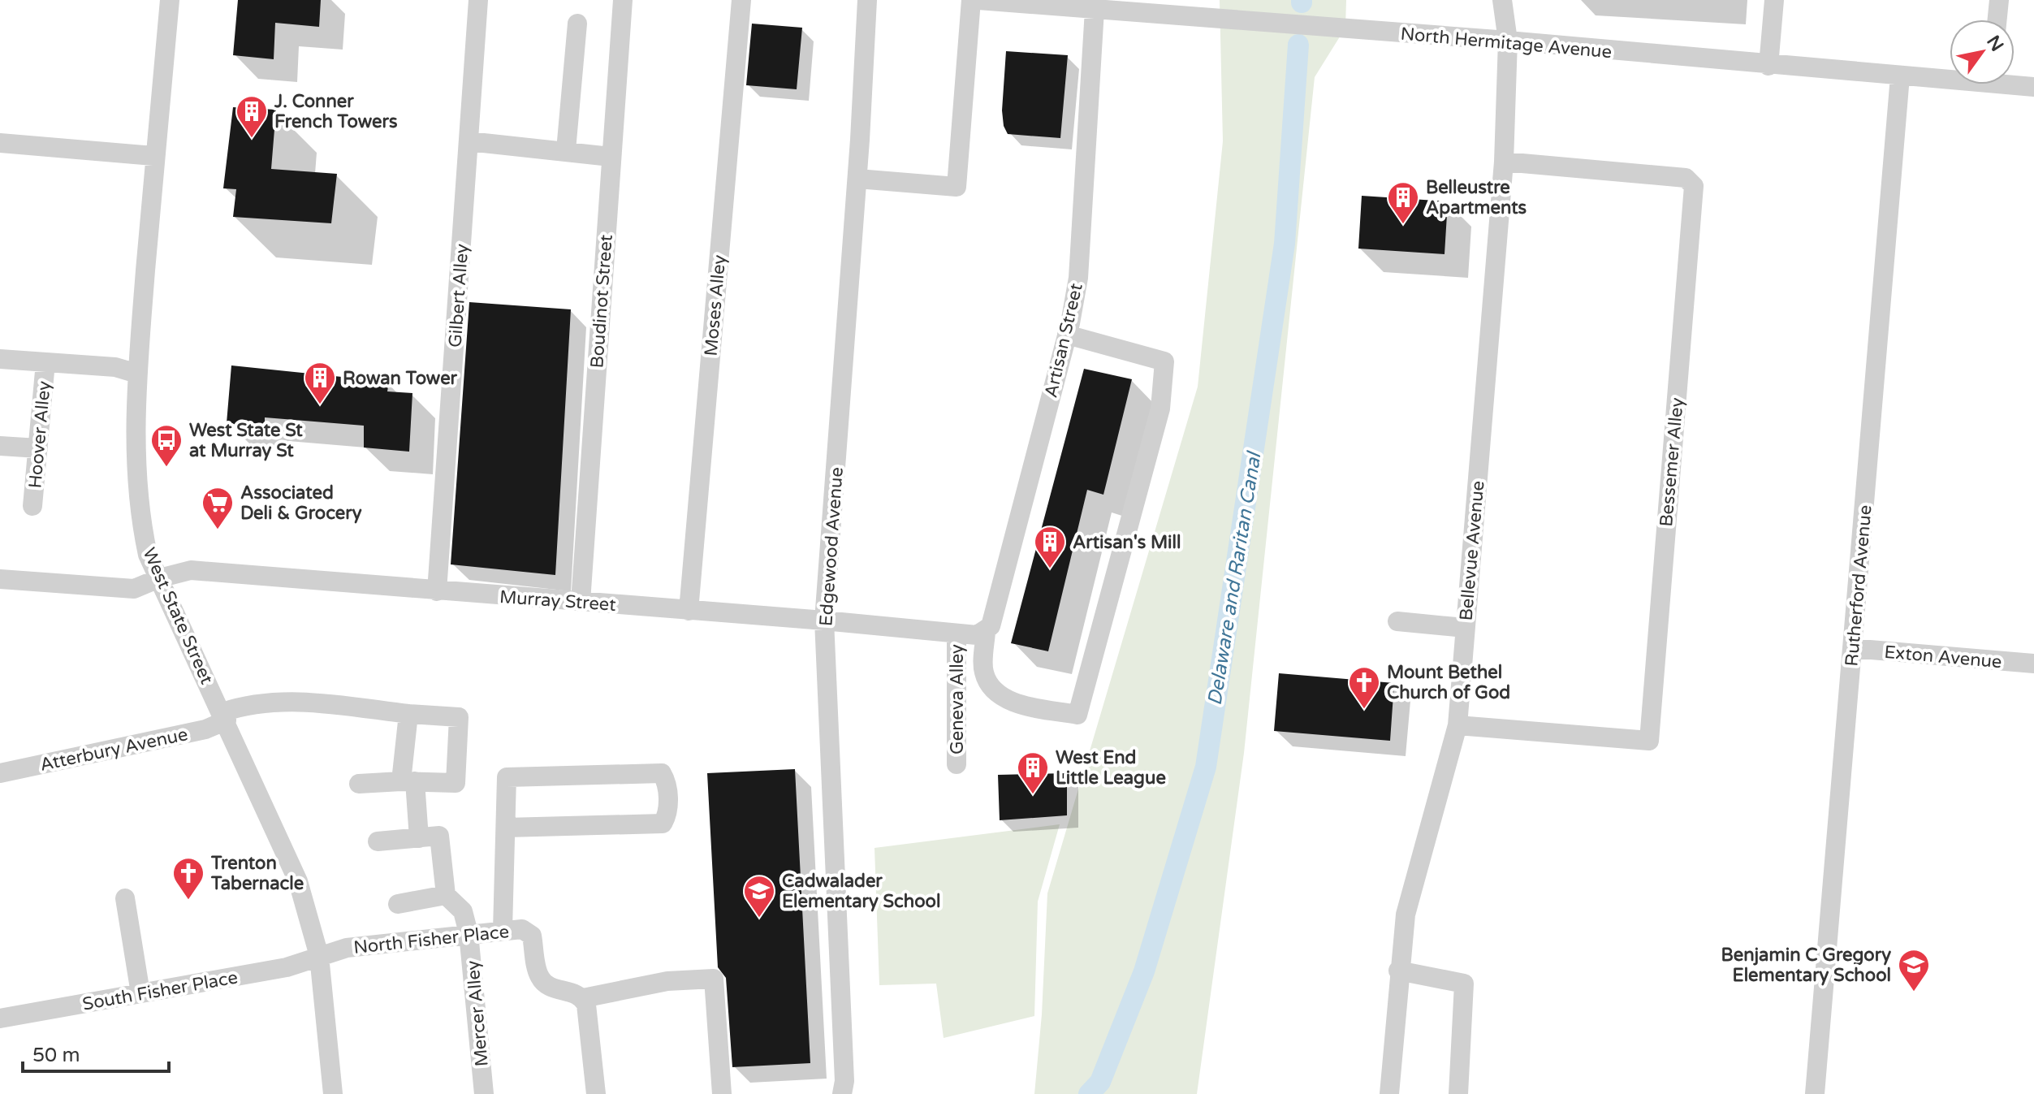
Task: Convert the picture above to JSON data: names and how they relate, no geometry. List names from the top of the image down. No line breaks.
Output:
{"streets":{"street":["North Hermitage Avenue","Gilbert Alley","Boudinot Street","Moses Alley","Artisan Street","Hoover Alley","Bessemer Alley","Edgewood Avenue","Bellevue Avenue","Rutherford Avenue","Murray Street","West State Street","Exton Avenue","Geneva Alley","Atterbury Avenue","North Fisher Place","South Fisher Place","Mercer Alley"]},"crossings":[["North Hermitage Avenue","Artisan Street"],["North Hermitage Avenue","Bellevue Avenue"],["North Hermitage Avenue","Rutherford Avenue"],["Gilbert Alley","Murray Street"],["Boudinot Street","Murray Street"],["Moses Alley","Murray Street"],["Bessemer Alley","Bellevue Avenue"],["Edgewood Avenue","Murray Street"],["Rutherford Avenue","Exton Avenue"],["Murray Street","West State Street"],["Murray Street","Geneva Alley"],["West State Street","Atterbury Avenue"],["West State Street","North Fisher Place"],["West State Street","South Fisher Place"],["North Fisher Place","South Fisher Place"],["North Fisher Place","Mercer Alley"]],"water":["Delaware and Raritan Canal"],"places":{"building":["J. Conner French Towers","Belleustre Apartments","Rowan Tower","Artisan's Mill","West End Little League"],"bus stop":["West State St at Murray St"],"supermarket":["Associated Deli & Grocery"],"church":["Mount Bethel Church of God","Trenton Tabernacle"],"school or university":["Cadwalader Elementary School","Benjamin C Gregory Elementary School"]},"scale_bar":"50 m","north":"top right"}
